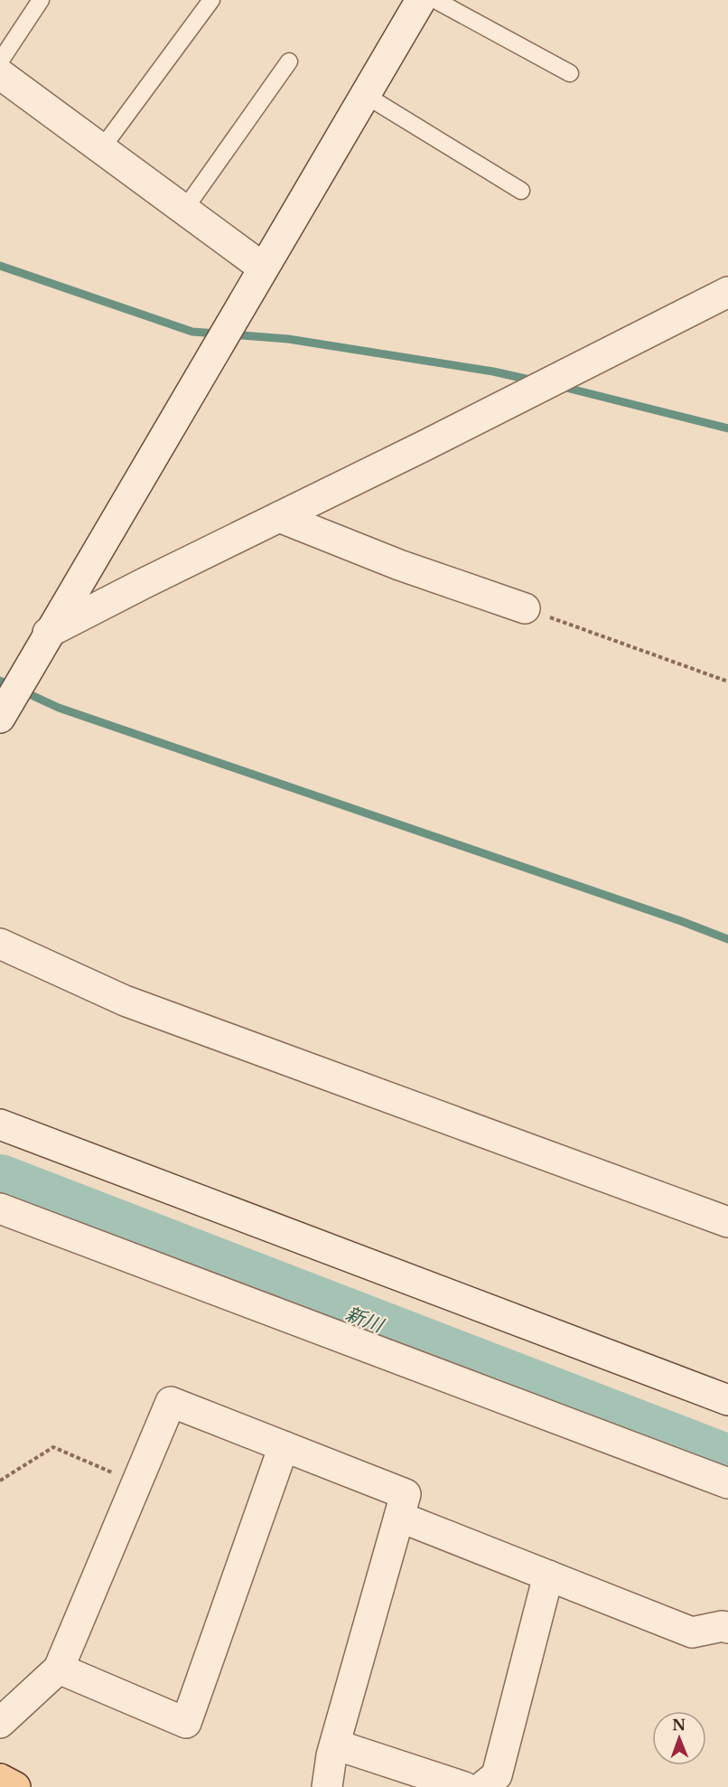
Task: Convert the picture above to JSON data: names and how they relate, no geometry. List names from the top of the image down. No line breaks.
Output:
{"water":["新川"],"north":"top"}
